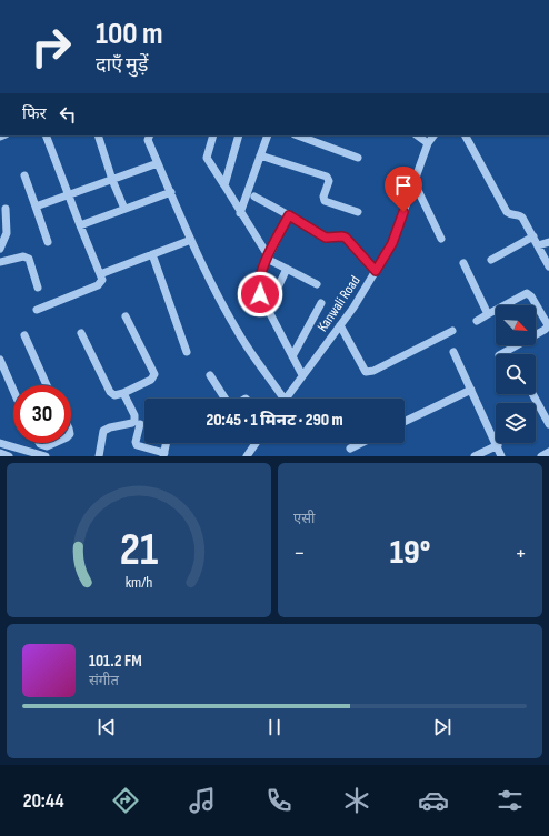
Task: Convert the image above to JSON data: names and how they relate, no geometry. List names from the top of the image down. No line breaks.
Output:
{"streets":{"street":["Kanwali Road"]},"north":"bottom right","page":{"turn":["100 m","दाएँ मुड़ें"],"then":"फिर","limit":"30","trip":"20:45 · 1 मिनट · 290 m","tile":"एसी","heat":["−","19°","+"],"song":["101.2 FM","संगीत"],"tabs":"20:44","gauge":["21","km/h"]}}
